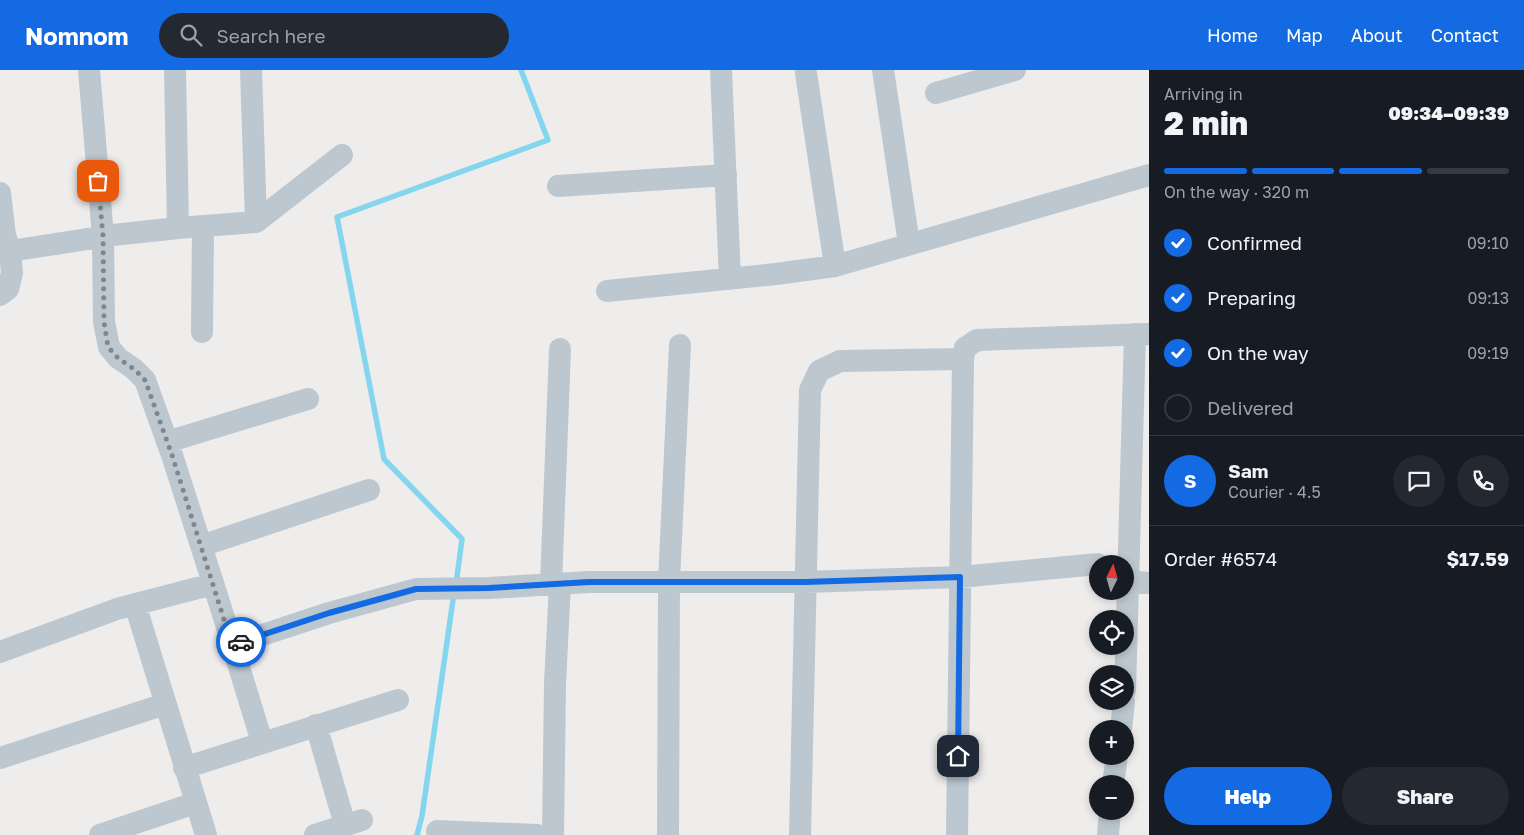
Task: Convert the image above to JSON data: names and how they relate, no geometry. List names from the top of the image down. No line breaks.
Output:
{"north":"top","page":{"header":"Nomnom","search":"Search here","nav":["Home","Map","About","Contact"],"heading":["2 min","Arriving in","09:34–09:39"],"panel":["Sam","Courier · 4.5","Order #6574","$17.59"],"bar":"On the way · 320 m","list":[["Confirmed","09:10"],["Preparing","09:13"],["On the way","09:19"],"Delivered"],"round":"S","map_buttons":["+","−"],"buttons":["Help","Share"]}}
